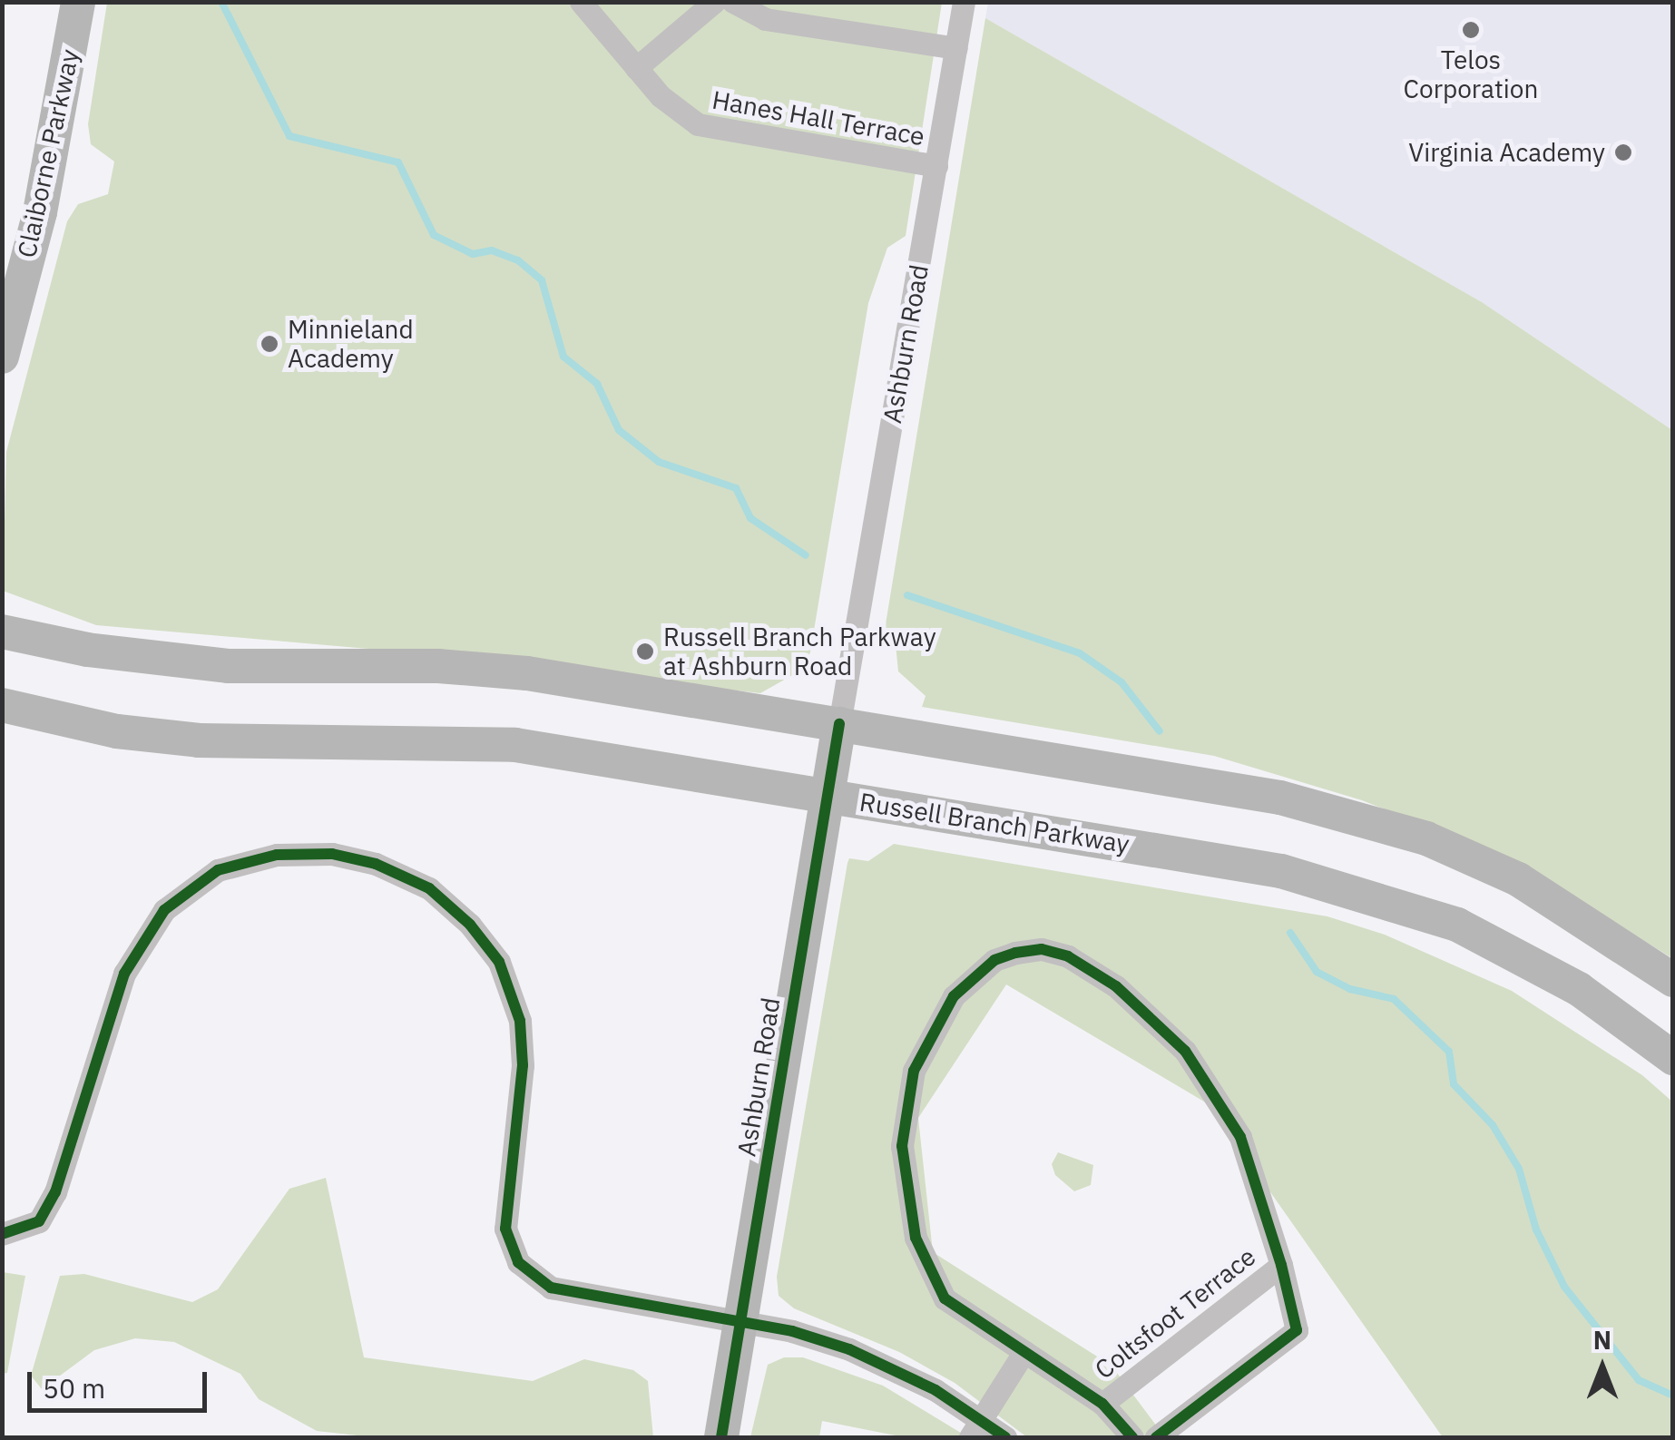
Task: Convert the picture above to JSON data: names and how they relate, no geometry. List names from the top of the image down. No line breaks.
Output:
{"streets":{"main road":["Claiborne Parkway","Ashburn Road","Russell Branch Parkway"],"street":["Hanes Hall Terrace","Coltsfoot Terrace"]},"crossings":[["Hanes Hall Terrace","Ashburn Road"],["Ashburn Road","Russell Branch Parkway"]],"places":["Telos Corporation","Virginia Academy","Minnieland Academy","Russell Branch Parkway at Ashburn Road"],"scale_bar":"50 m","north":"top"}
